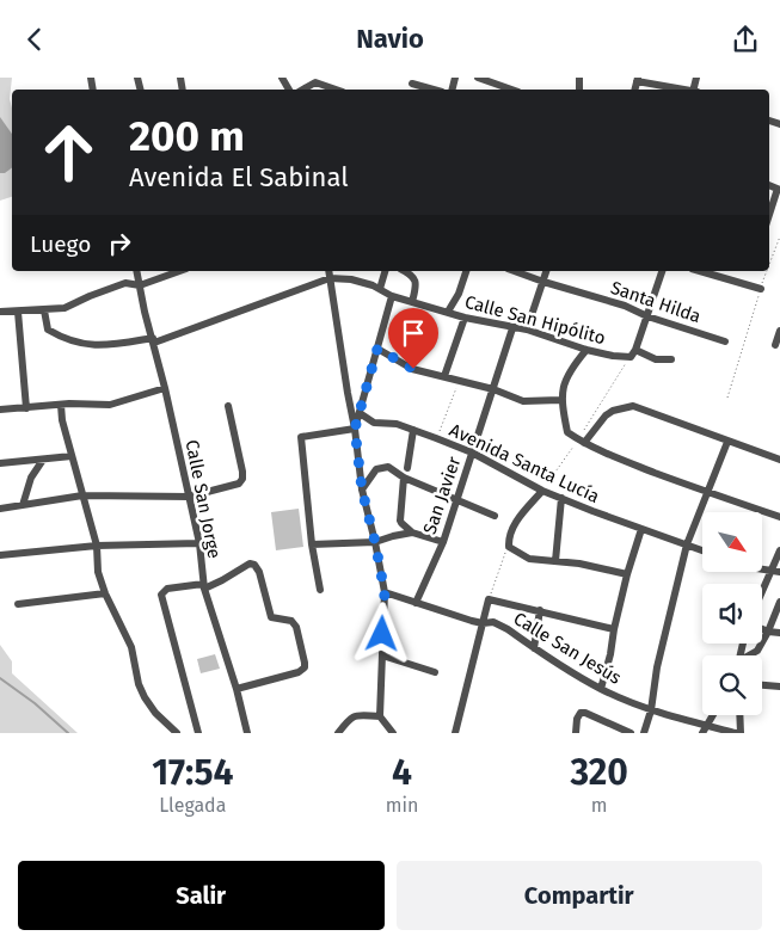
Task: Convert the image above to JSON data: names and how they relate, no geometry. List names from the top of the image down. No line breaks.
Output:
{"streets":{"street":["Santa Hilda","Calle San Hipólito","Avenida Santa Lucía","San Javier","Calle San Jorge","Calle San Jesús"]},"crossings":[["Calle San Hipólito","San Javier"],["Avenida Santa Lucía","San Javier"],["San Javier","Calle San Jesús"]],"north":"bottom right","page":{"header":"Navio","turn":["200 m","Avenida El Sabinal"],"then":"Luego","eta":["17:54","Llegada","4","min","320","m"],"buttons":["Salir","Compartir"]}}
